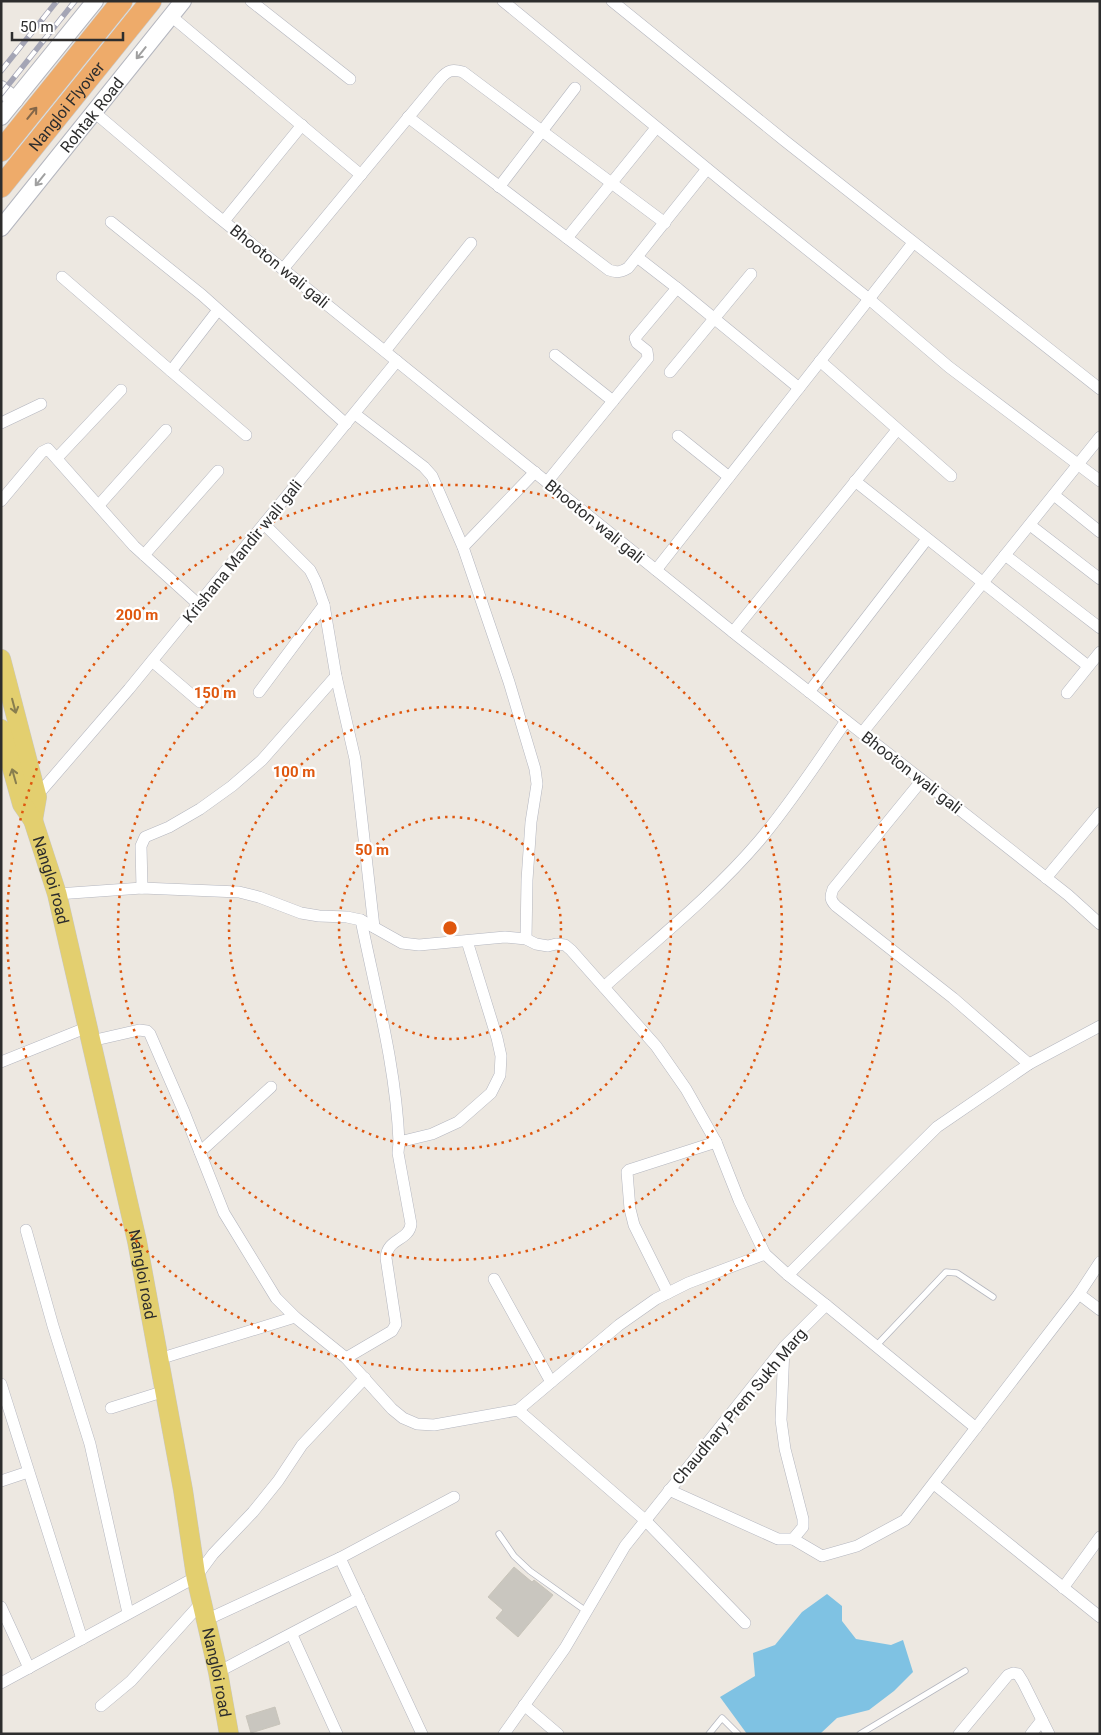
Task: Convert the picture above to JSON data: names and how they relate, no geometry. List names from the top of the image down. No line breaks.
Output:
{"streets":{"highway":["Nangloi Flyover"],"main road":["Nangloi road"],"street":["Rohtak Road","Bhooton wali gali","Krishana Mandir wali gali","Chaudhary Prem Sukh Marg"]},"crossings":[["Rohtak Road","Bhooton wali gali"],["Bhooton wali gali","Krishana Mandir wali gali"],["Krishana Mandir wali gali","Nangloi road"]],"scale_bar":"50 m","rings":["200 m","150 m","100 m","50 m"]}
